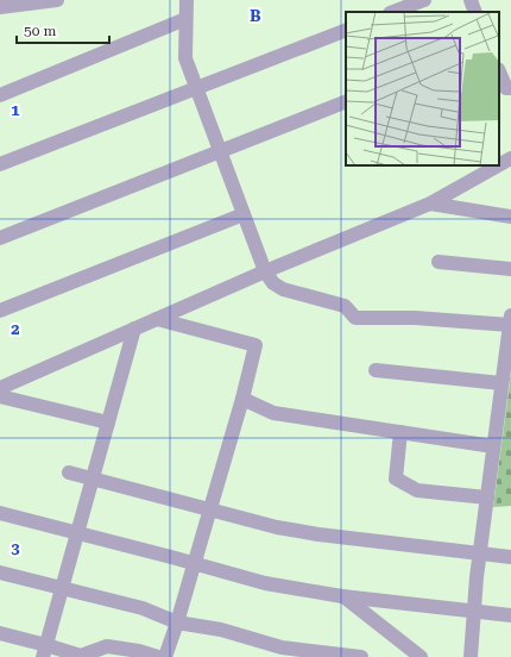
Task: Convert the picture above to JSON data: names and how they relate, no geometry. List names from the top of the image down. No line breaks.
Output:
{"scale_bar":"50 m","grid":{"columns":["B"],"rows":["1","2","3"]}}
